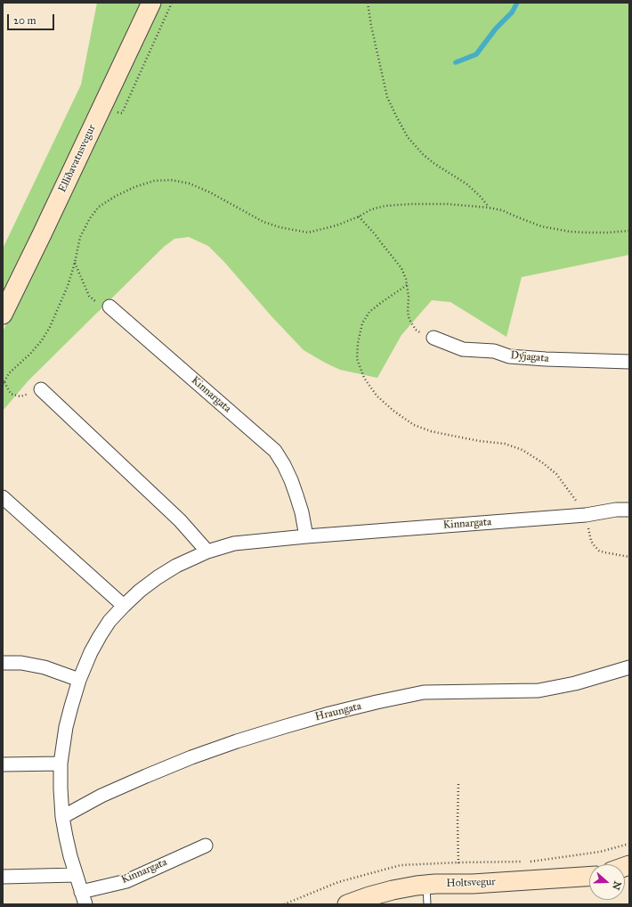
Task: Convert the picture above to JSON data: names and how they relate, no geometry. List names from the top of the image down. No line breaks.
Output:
{"streets":{"main road":["Elliðavatnsvegur","Holtsvegur"],"street":["Dýjagata","Kinnargata","Hraungata"]},"crossings":[["Kinnargata","Hraungata"]],"scale_bar":"20 m","north":"right"}
